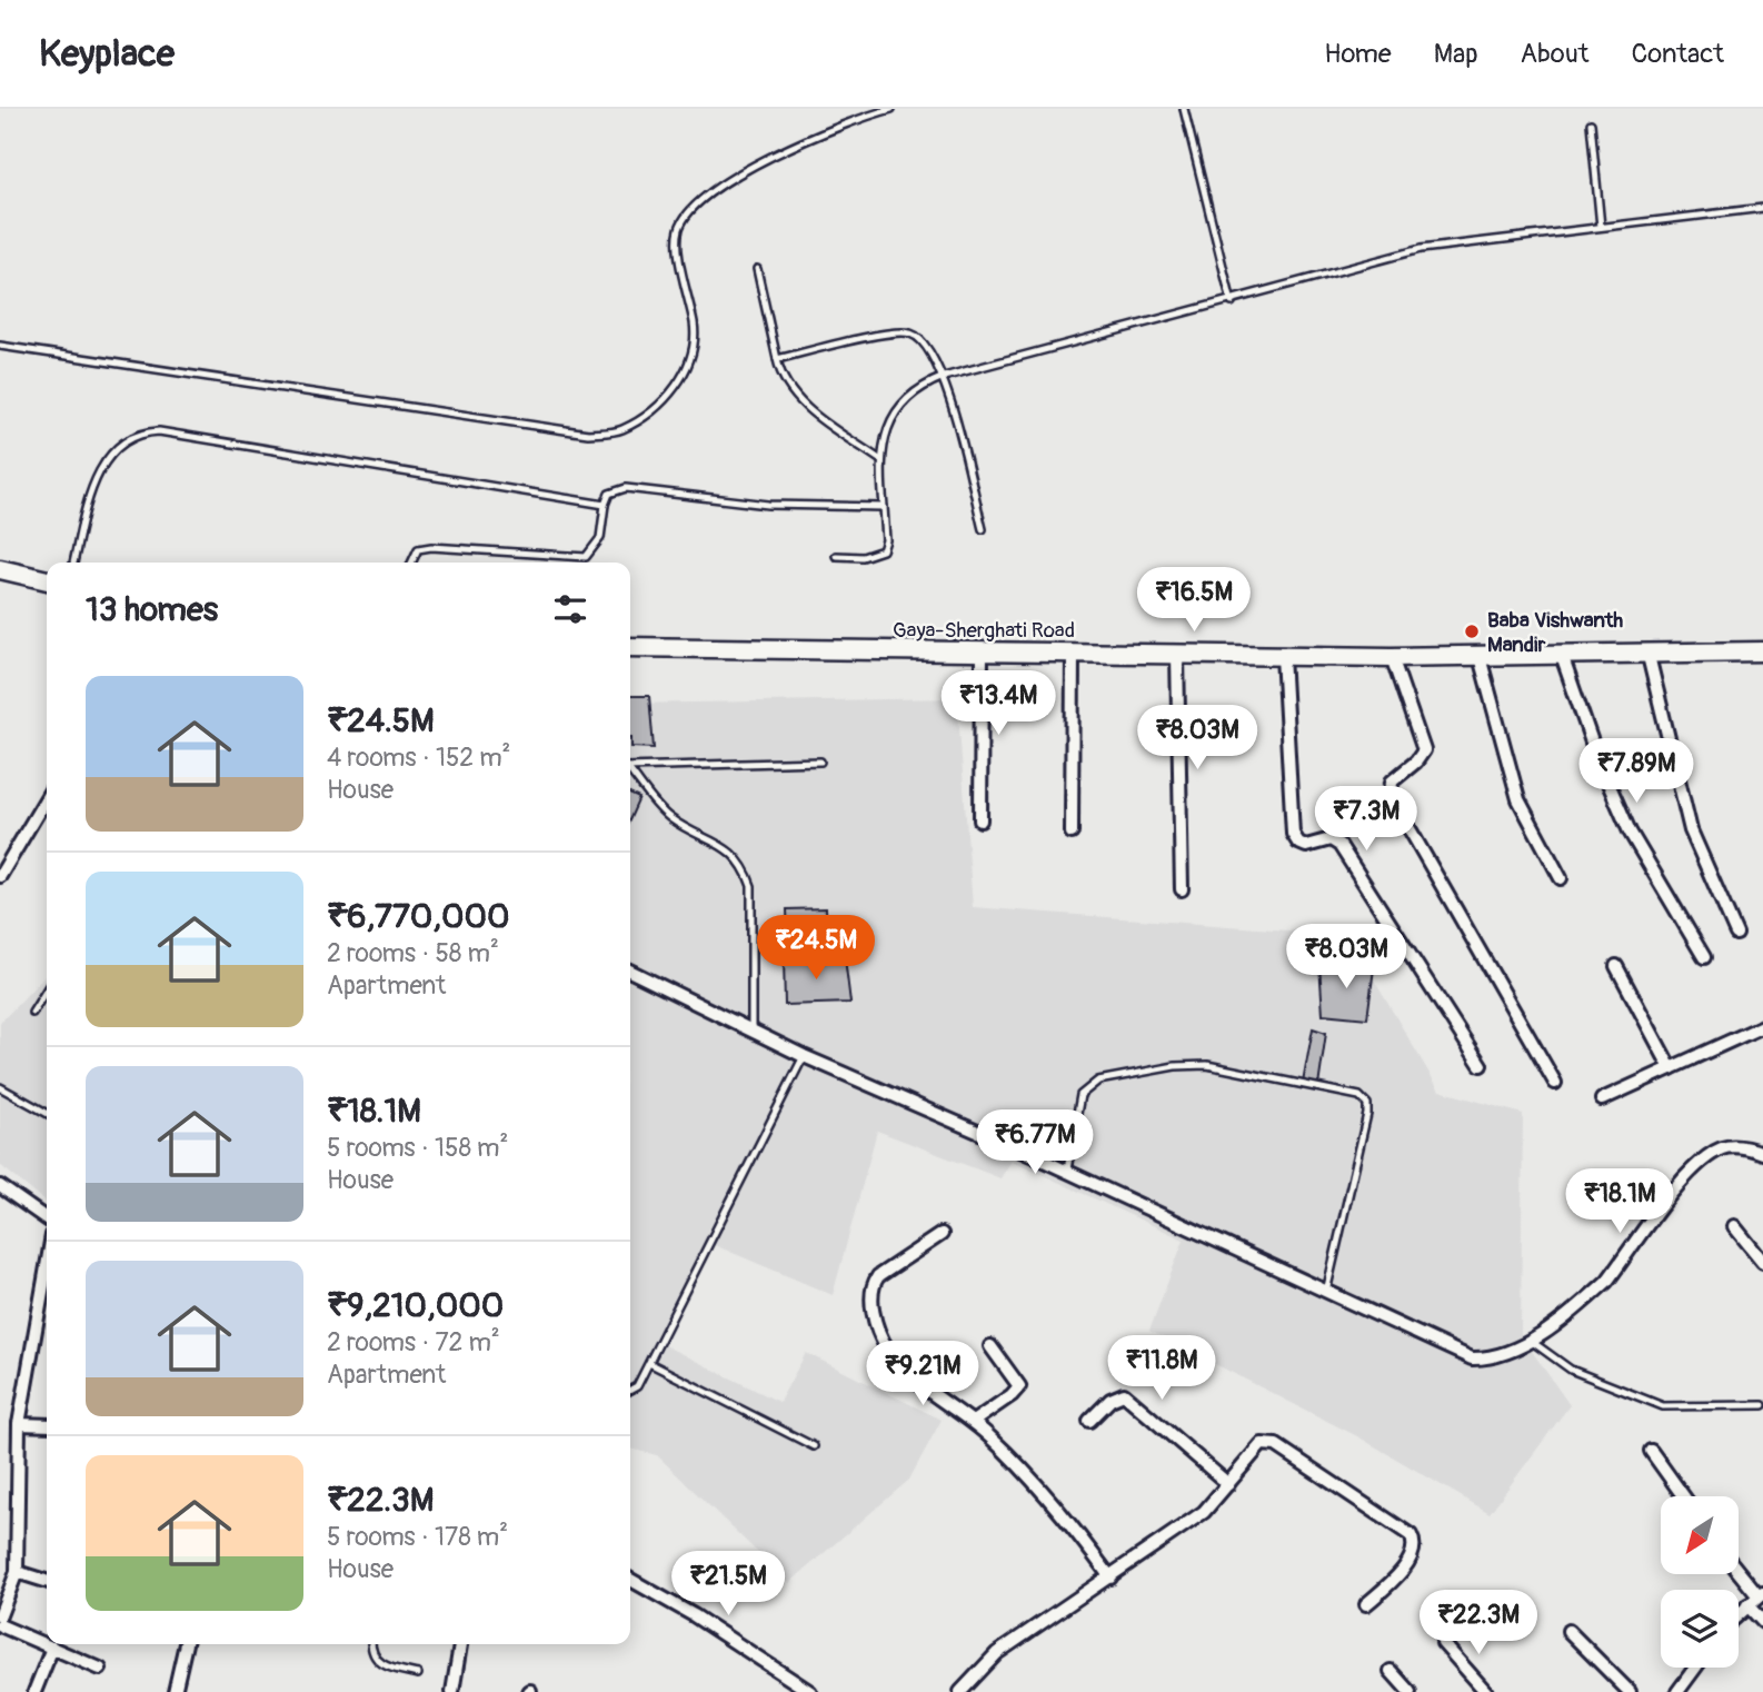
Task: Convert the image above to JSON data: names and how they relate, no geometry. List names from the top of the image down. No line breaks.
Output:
{"streets":{"main road":["Gaya-Sherghati Road"]},"places":["Baba Vishwanth Mandir"],"north":"bottom left","page":{"header":"Keyplace","nav":["Home","Map","About","Contact"],"heading":"13 homes","price":["₹16.5M","₹13.4M","₹8.03M","₹7.89M","₹7.3M","₹24.5M","₹8.03M","₹6.77M","₹18.1M","₹11.8M","₹9.21M","₹21.5M","₹22.3M"],"list":[{"name":"₹24.5M","note":"4 rooms · 152 m² · House"},{"name":"₹6,770,000","note":"2 rooms · 58 m² · Apartment"},{"name":"₹18.1M","note":"5 rooms · 158 m² · House"},{"name":"₹9,210,000","note":"2 rooms · 72 m² · Apartment"},{"name":"₹22.3M","note":"5 rooms · 178 m² · House"}]}}
